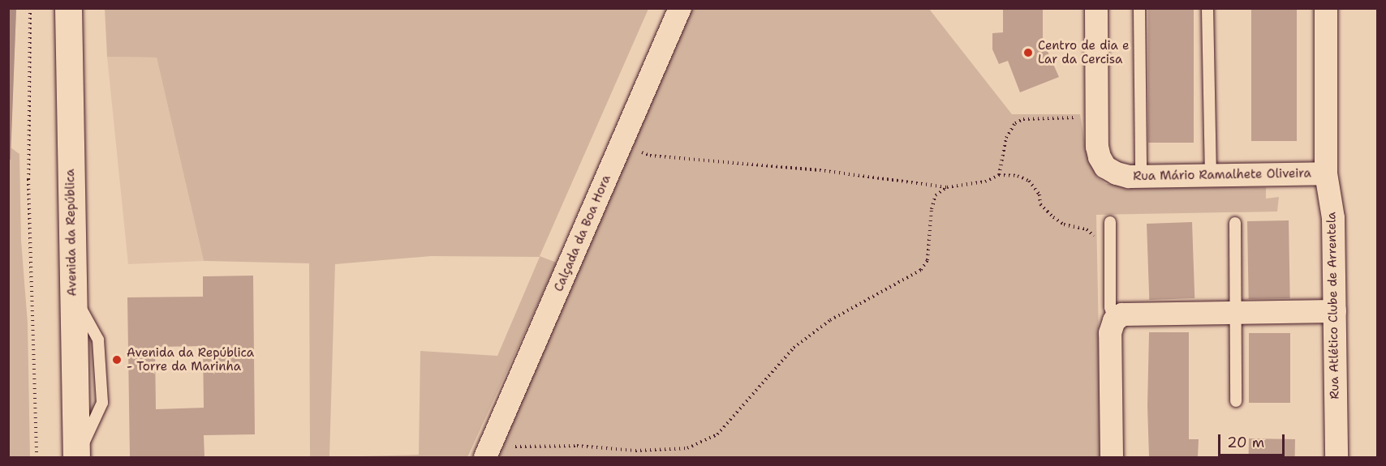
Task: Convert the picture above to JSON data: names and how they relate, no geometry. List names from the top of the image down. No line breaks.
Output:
{"streets":{"main road":["Avenida da República"],"street":["Rua Mário Ramalhete Oliveira","Calçada da Boa Hora","Rua Atlético Clube de Arrentela"]},"crossings":[["Rua Mário Ramalhete Oliveira","Rua Atlético Clube de Arrentela"]],"places":["Centro de dia e Lar da Cercisa","Avenida da República - Torre da Marinha"],"scale_bar":"20 m"}
